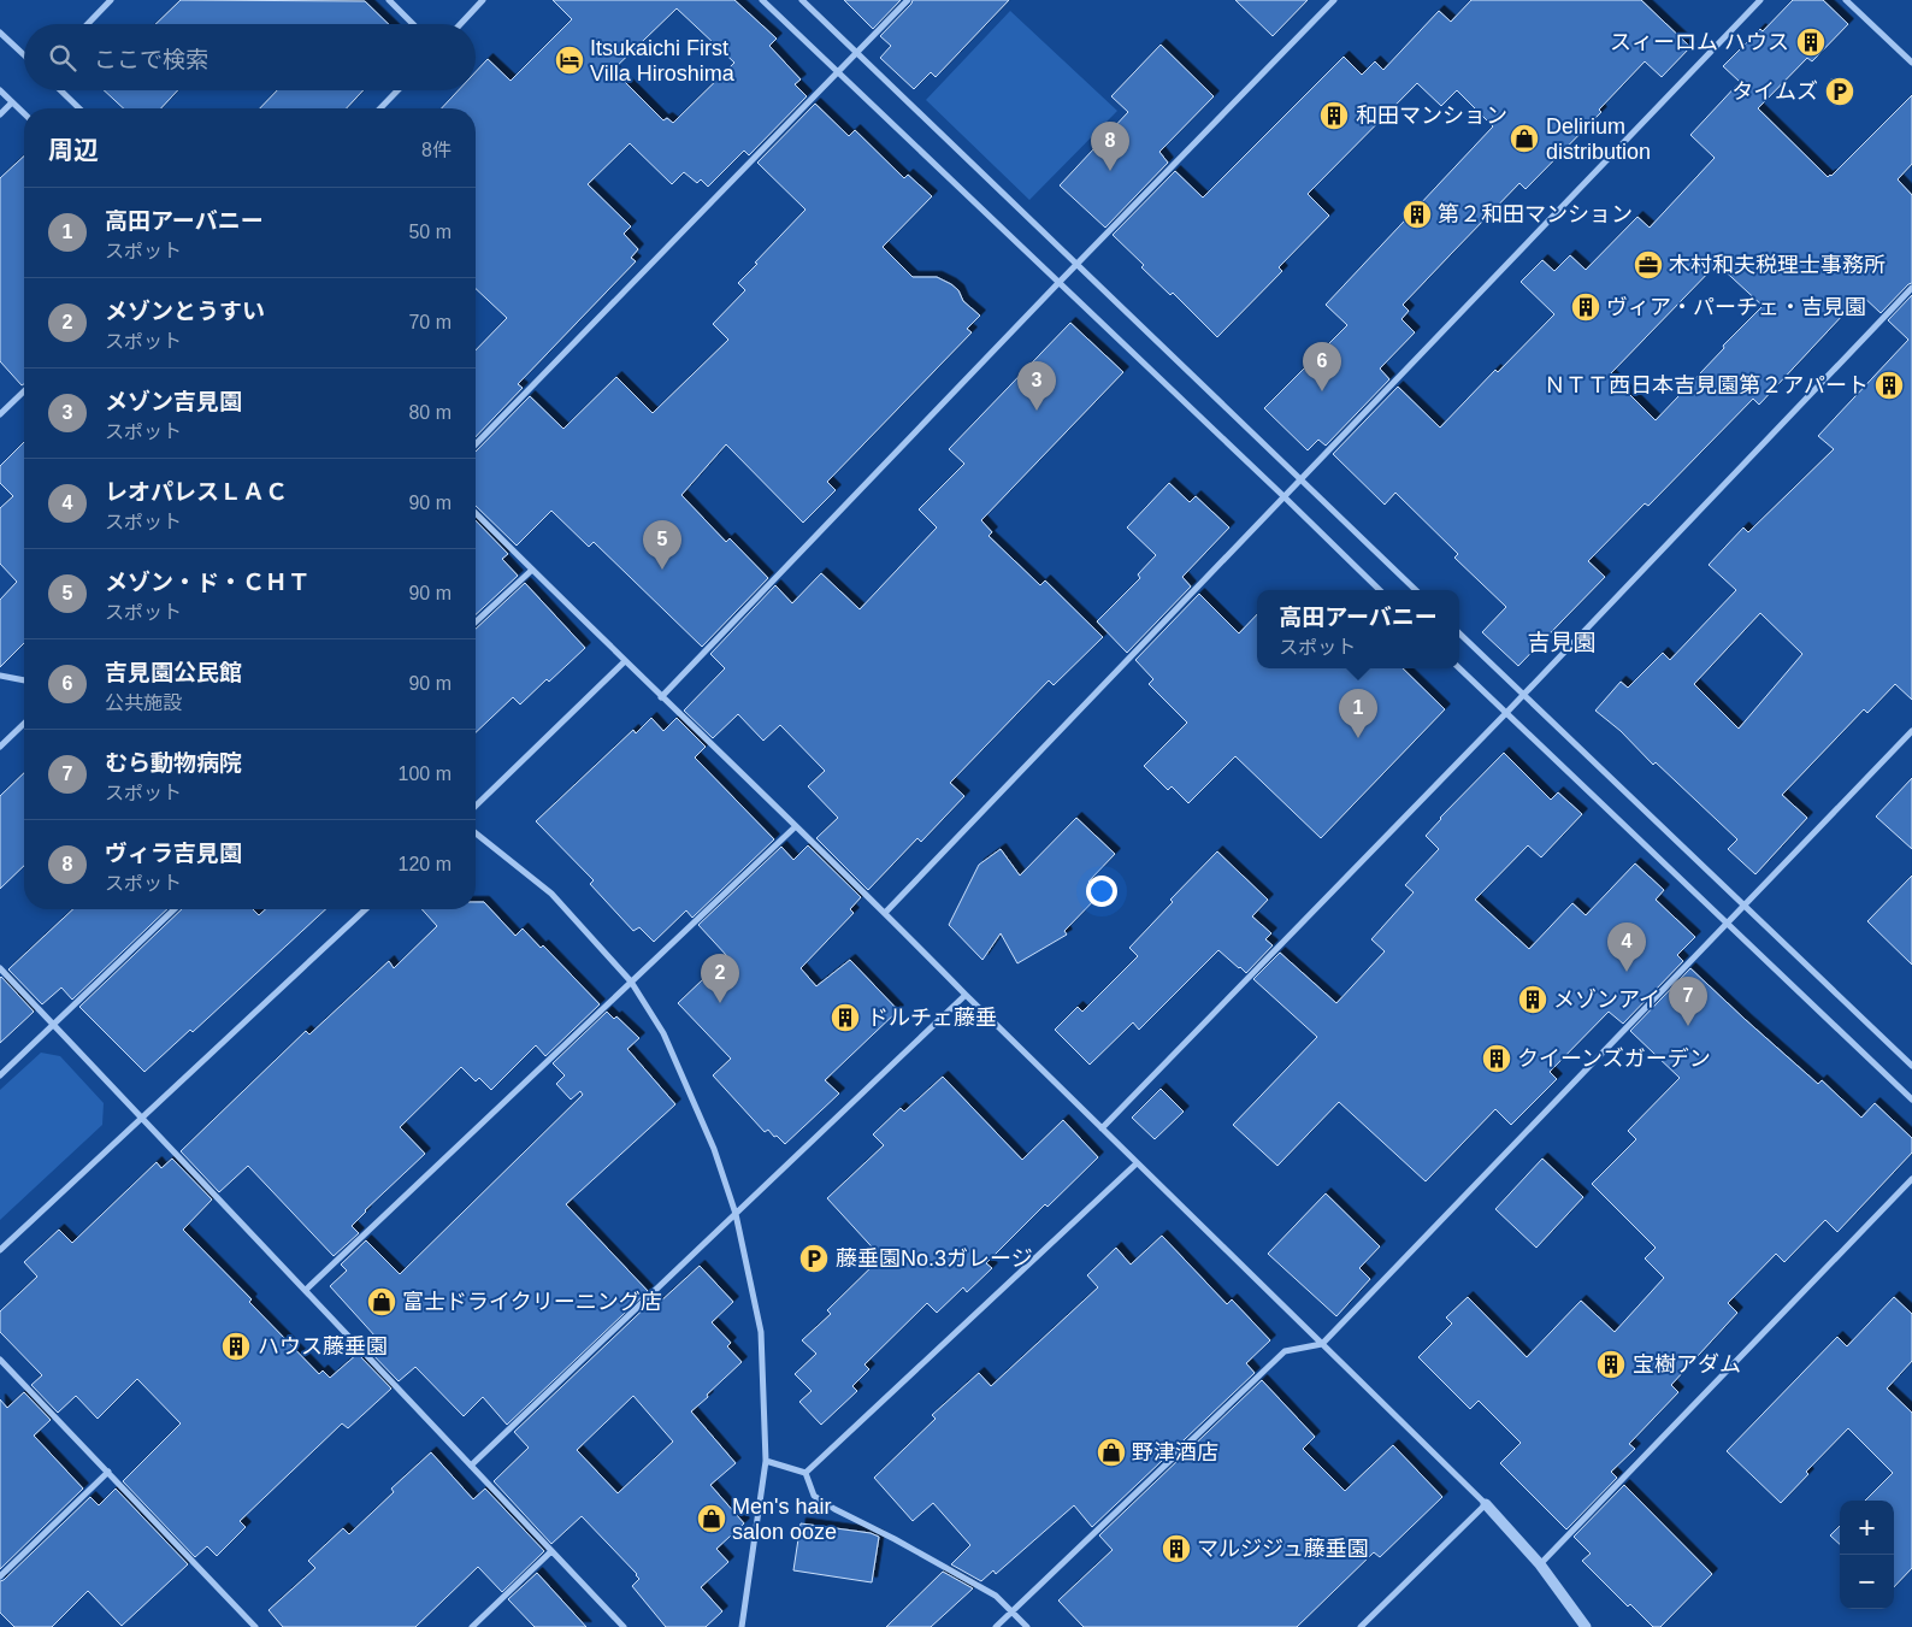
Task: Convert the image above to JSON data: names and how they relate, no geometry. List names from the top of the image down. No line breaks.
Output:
{"districts":["吉見園"],"places":{"building":["スィーロム ハウス","和田マンション","第２和田マンション","ヴィア・パーチェ・吉見園","ＮＴＴ西日本吉見園第２アパート","メゾンアイ","ドルチェ藤垂","クイーンズガーデン","ハウス藤垂園","宝樹アダム","マルジジュ藤垂園"],"hotel":["Itsukaichi First Villa Hiroshima"],"parking":["タイムズ","藤垂園No.3ガレージ"],"shop":["Delirium distribution","富士ドライクリーニング店","野津酒店","Men's hair salon ooze"],"office":["木村和夫税理士事務所"]},"page":{"search":"ここで検索","heading":["周辺","8件"],"pins":["8","6","3","5","1","4","2","7"],"list":[{"mark":"1","name":"高田アーバニー","note":"スポット","value":"50 m"},{"mark":"2","name":"メゾンとうすい","note":"スポット","value":"70 m"},{"mark":"3","name":"メゾン吉見園","note":"スポット","value":"80 m"},{"mark":"4","name":"レオパレスＬＡＣ","note":"スポット","value":"90 m"},{"mark":"5","name":"メゾン・ド・ＣＨＴ","note":"スポット","value":"90 m"},{"mark":"6","name":"吉見園公民館","note":"公共施設","value":"90 m"},{"mark":"7","name":"むら動物病院","note":"スポット","value":"100 m"},{"mark":"8","name":"ヴィラ吉見園","note":"スポット","value":"120 m"}],"popup":["高田アーバニー","スポット"],"map_buttons":["+","−"]}}
